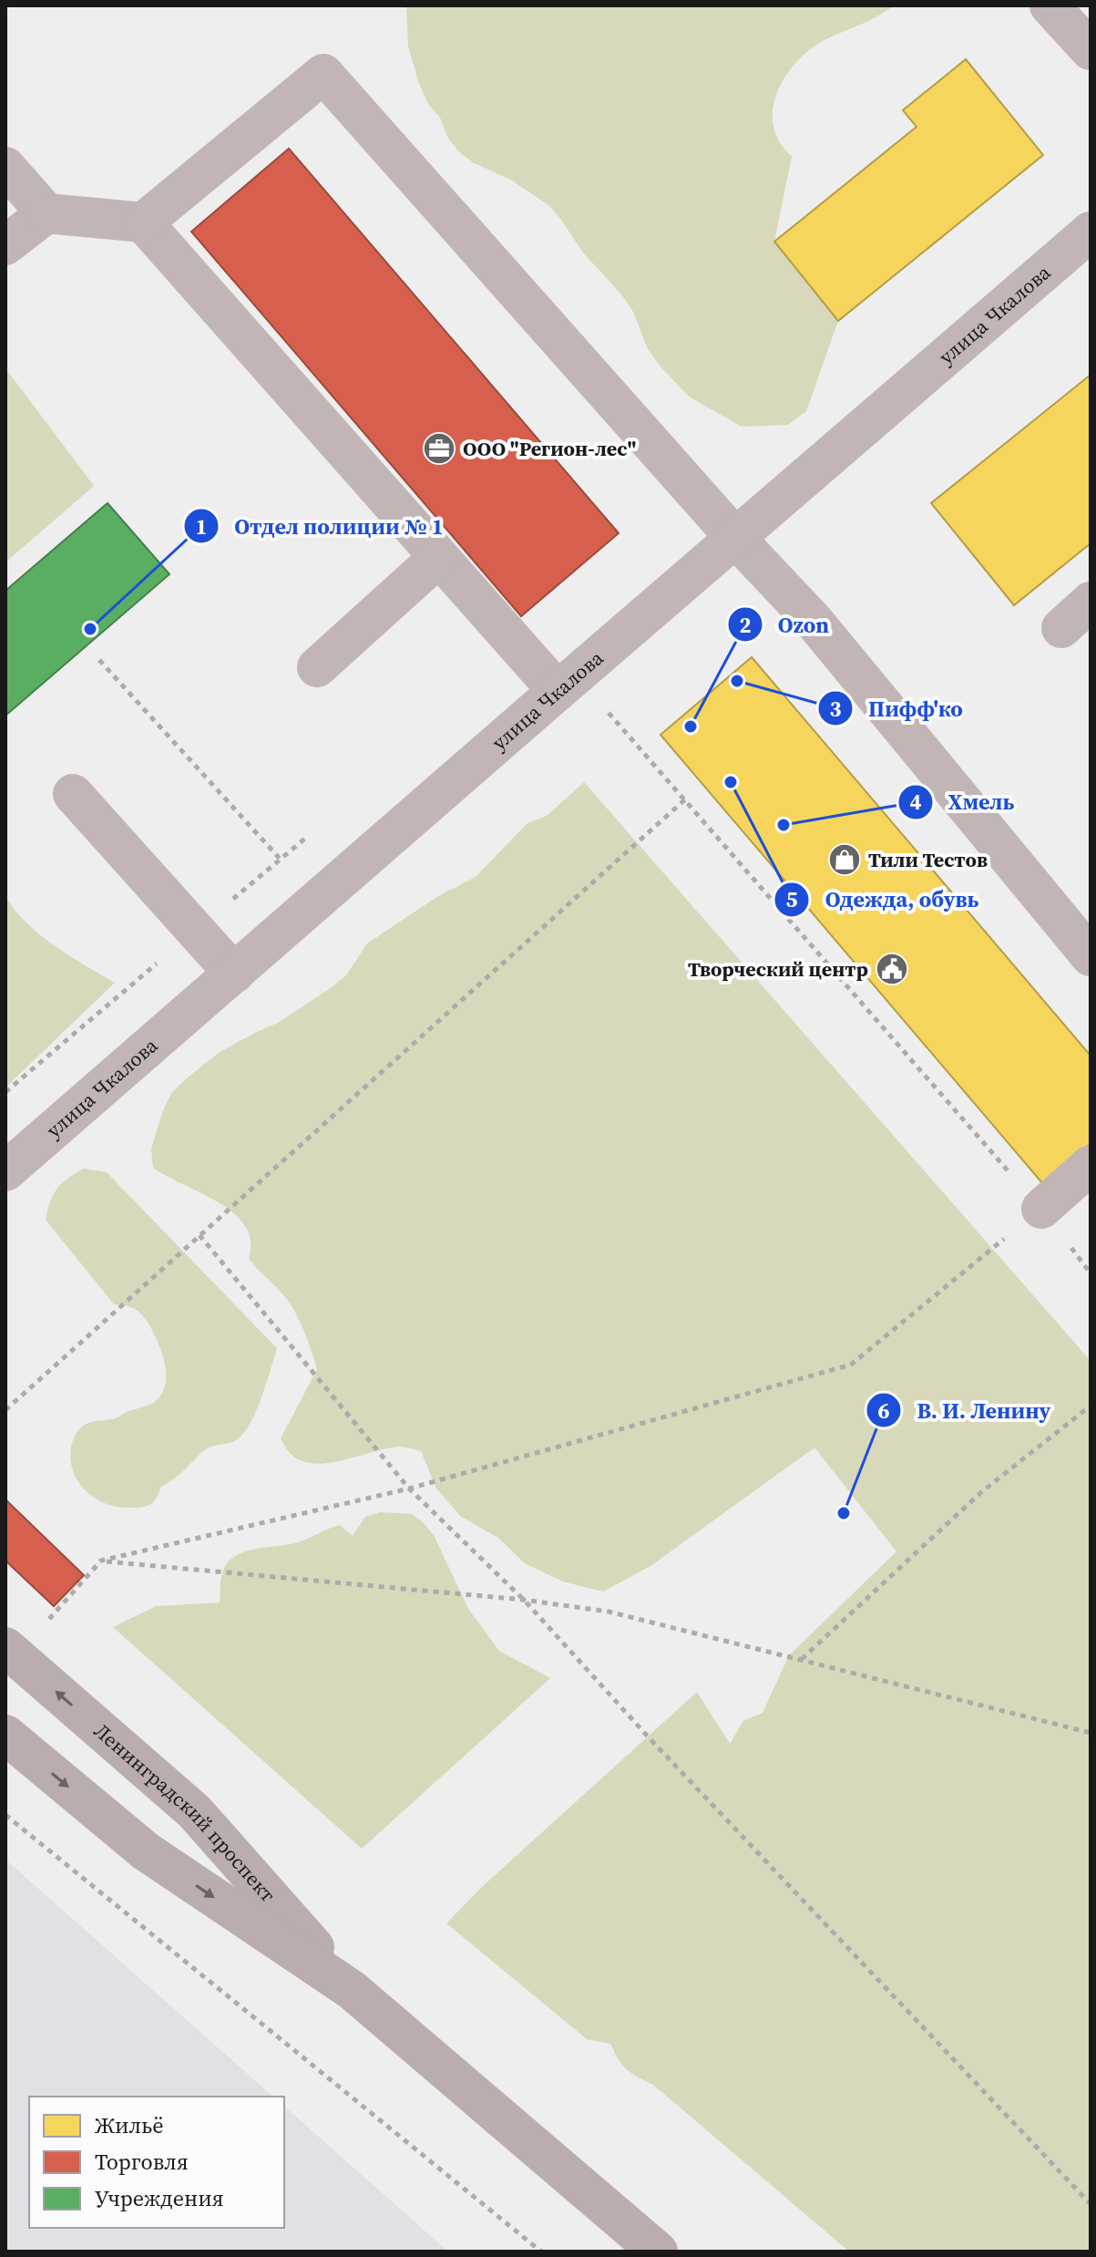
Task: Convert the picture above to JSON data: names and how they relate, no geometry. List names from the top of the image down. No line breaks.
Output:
{"streets":{"main road":["Ленинградский проспект"],"street":["улица Чкалова"]},"places":{"office":["ООО \"Регион-лес\""],"other":["Отдел полиции № 1","Пифф'ко","Ozon","Одежда, обувь","Хмель","В. И. Ленину"],"shop":["Тили Тестов"],"public building":["Творческий центр"]},"legend":["Жильё","Торговля","Учреждения"]}
